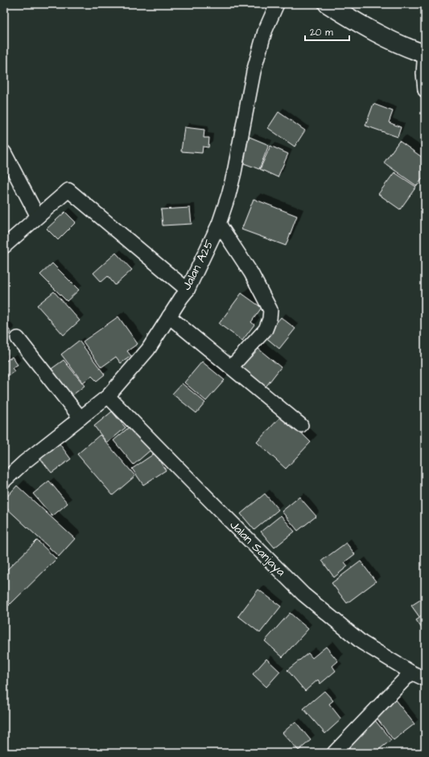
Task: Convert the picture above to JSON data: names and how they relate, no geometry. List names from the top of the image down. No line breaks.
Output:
{"streets":{"street":["Jalan A25","Jalan Sanjaya"]},"crossings":[["Jalan A25","Jalan Sanjaya"]],"scale_bar":"20 m"}
